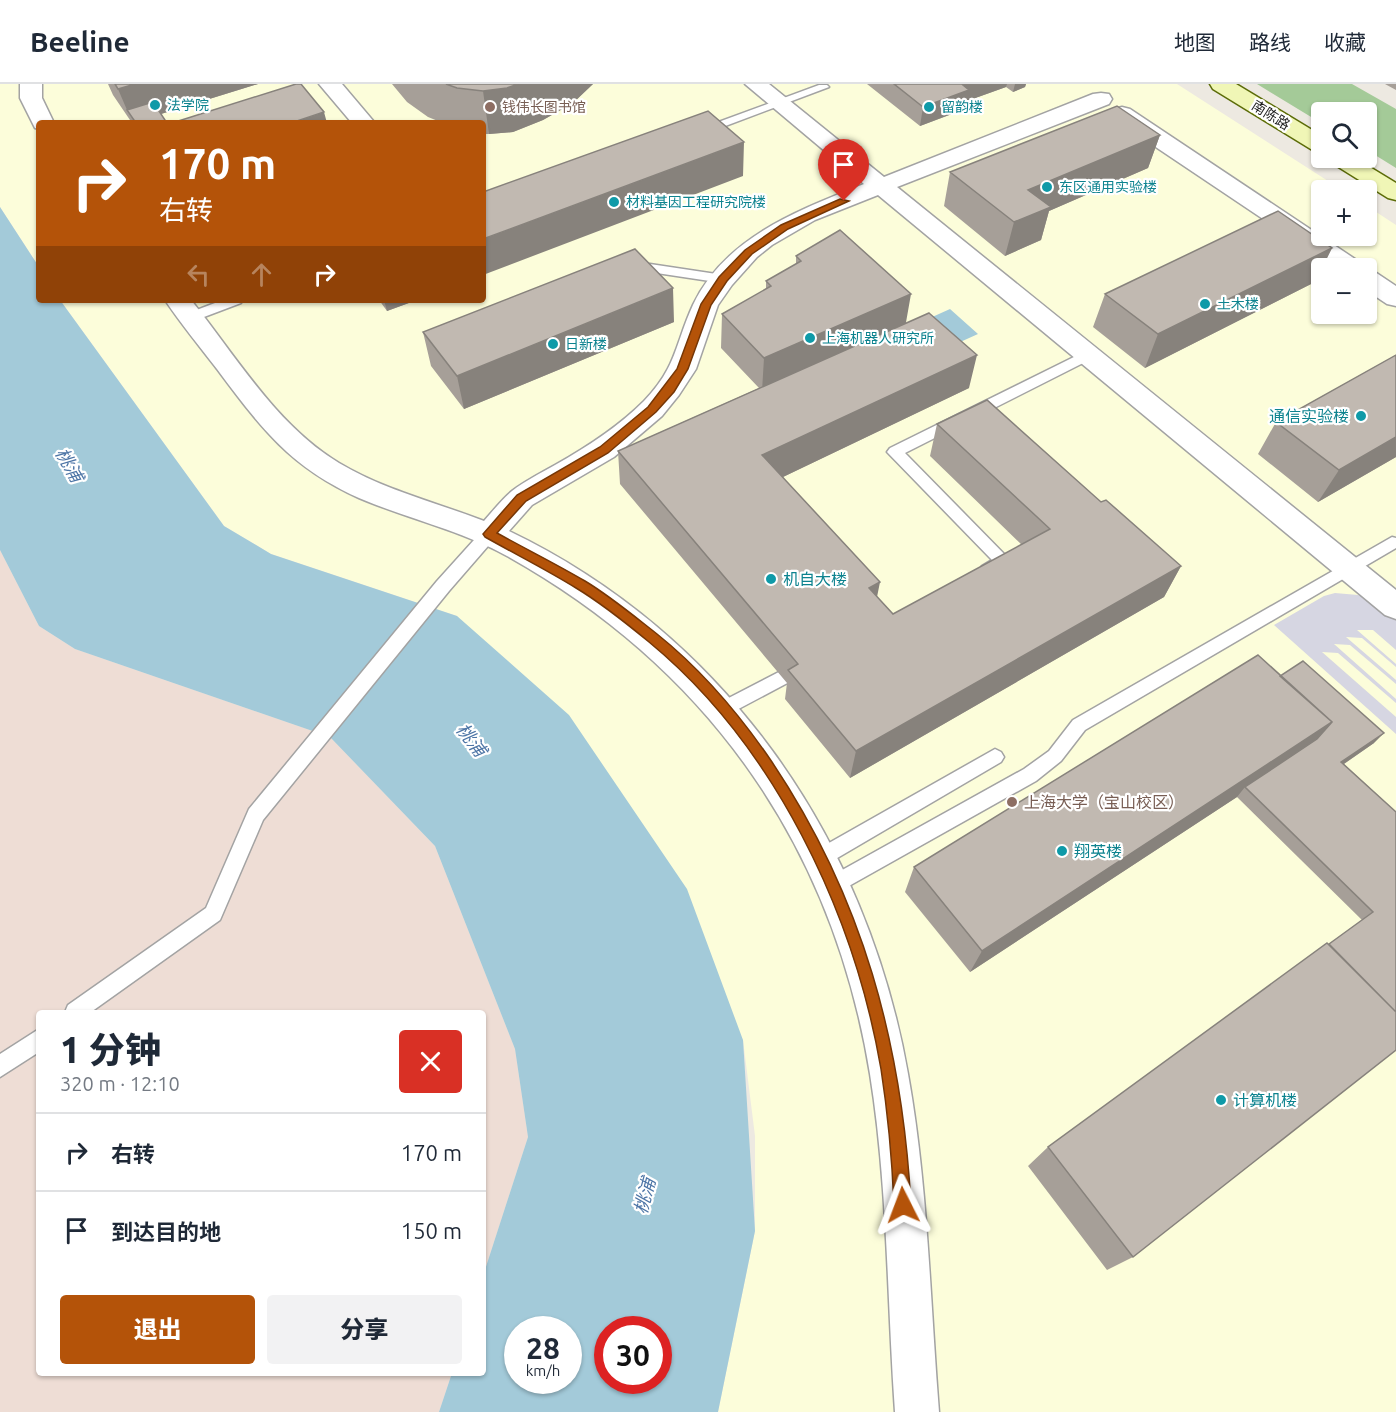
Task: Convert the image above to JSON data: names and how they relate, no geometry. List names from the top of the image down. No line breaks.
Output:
{"streets":{"street":["南陈路"]},"water":["桃浦"],"places":["法学院","钱伟长图书馆","留韵楼","东区通用实验楼","材料基因工程研究院楼","土木楼","上海机器人研究所","日新楼","通信实验楼","机自大楼","上海大学（宝山校区）","翔英楼","计算机楼"],"page":{"header":"Beeline","nav":["地图","路线","收藏"],"map_buttons":["+","−"],"turn":["170 m","右转"],"heading":["1 分钟","320 m · 12:10"],"list":[{"name":"右转","value":"170 m"},{"name":"到达目的地","value":"150 m"}],"buttons":["退出","分享"],"speed":"28 km/h","limit":"30"}}
